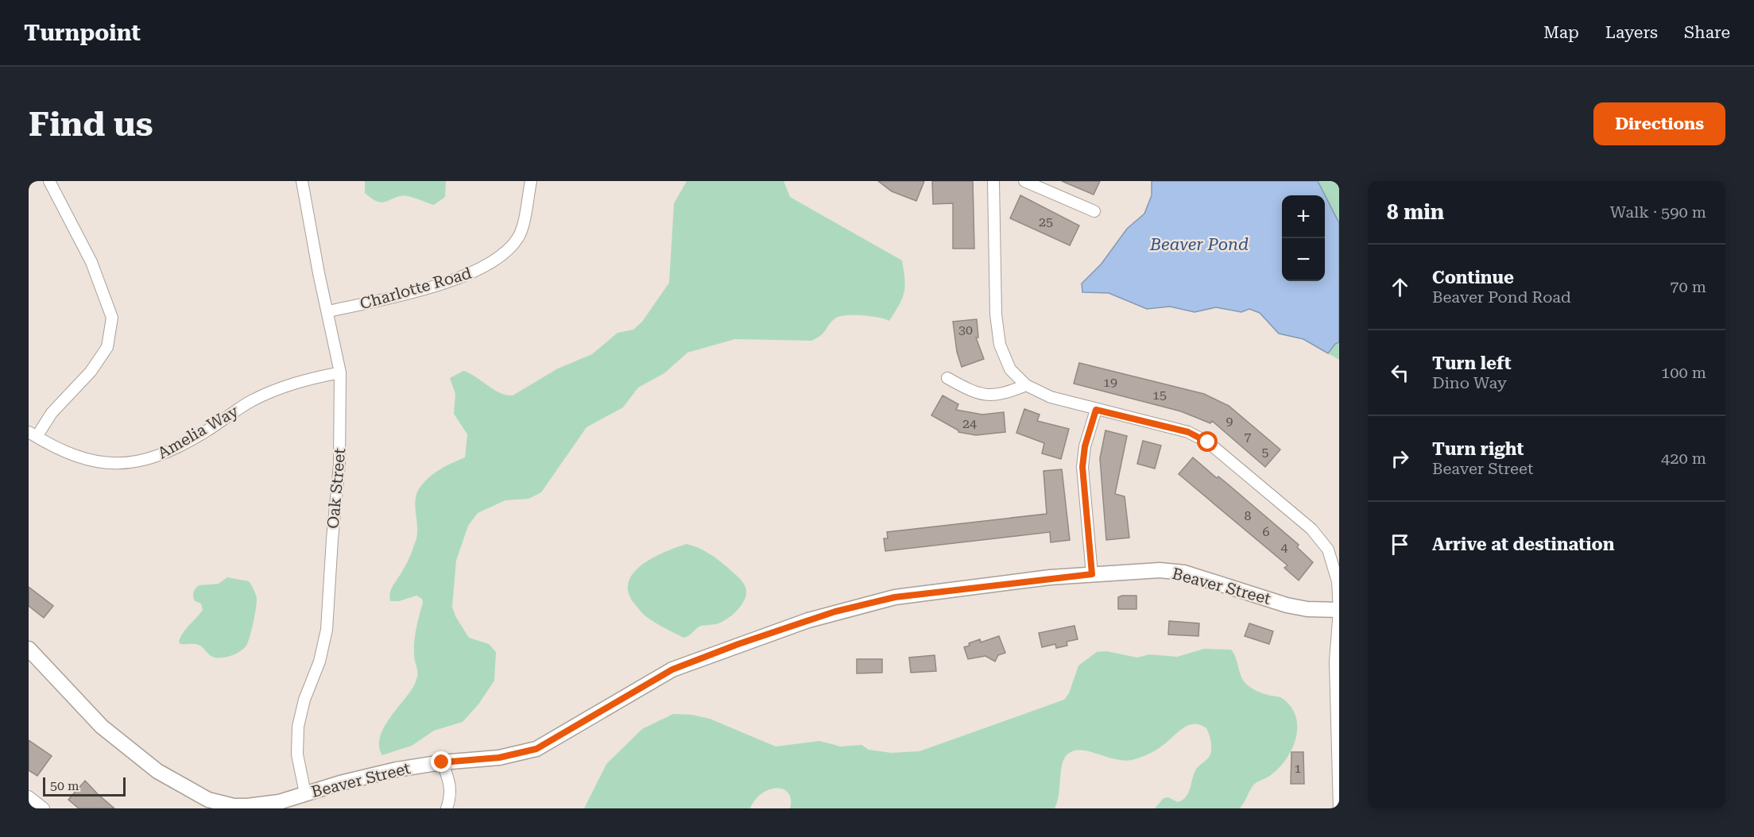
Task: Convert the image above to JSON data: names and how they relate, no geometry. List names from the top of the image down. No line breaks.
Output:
{"streets":{"street":["Charlotte Road","Amelia Way","Oak Street","Beaver Street"]},"crossings":[["Charlotte Road","Oak Street"],["Amelia Way","Oak Street"],["Oak Street","Beaver Street"]],"water":["Beaver Pond"],"house_numbers":["25","30","19","15","9","24","7","5","8","6","4","1"],"scale_bar":"50 m","page":{"header":"Turnpoint","nav":["Map","Layers","Share"],"buttons":"Directions","title":"Find us","heading":["8 min","Walk · 590 m"],"map_buttons":["+","−"],"list":[["Continue","Beaver Pond Road","70 m"],["Turn left","Dino Way","100 m"],["Turn right","Beaver Street","420 m"],"Arrive at destination"],"scale":"50 m"}}
